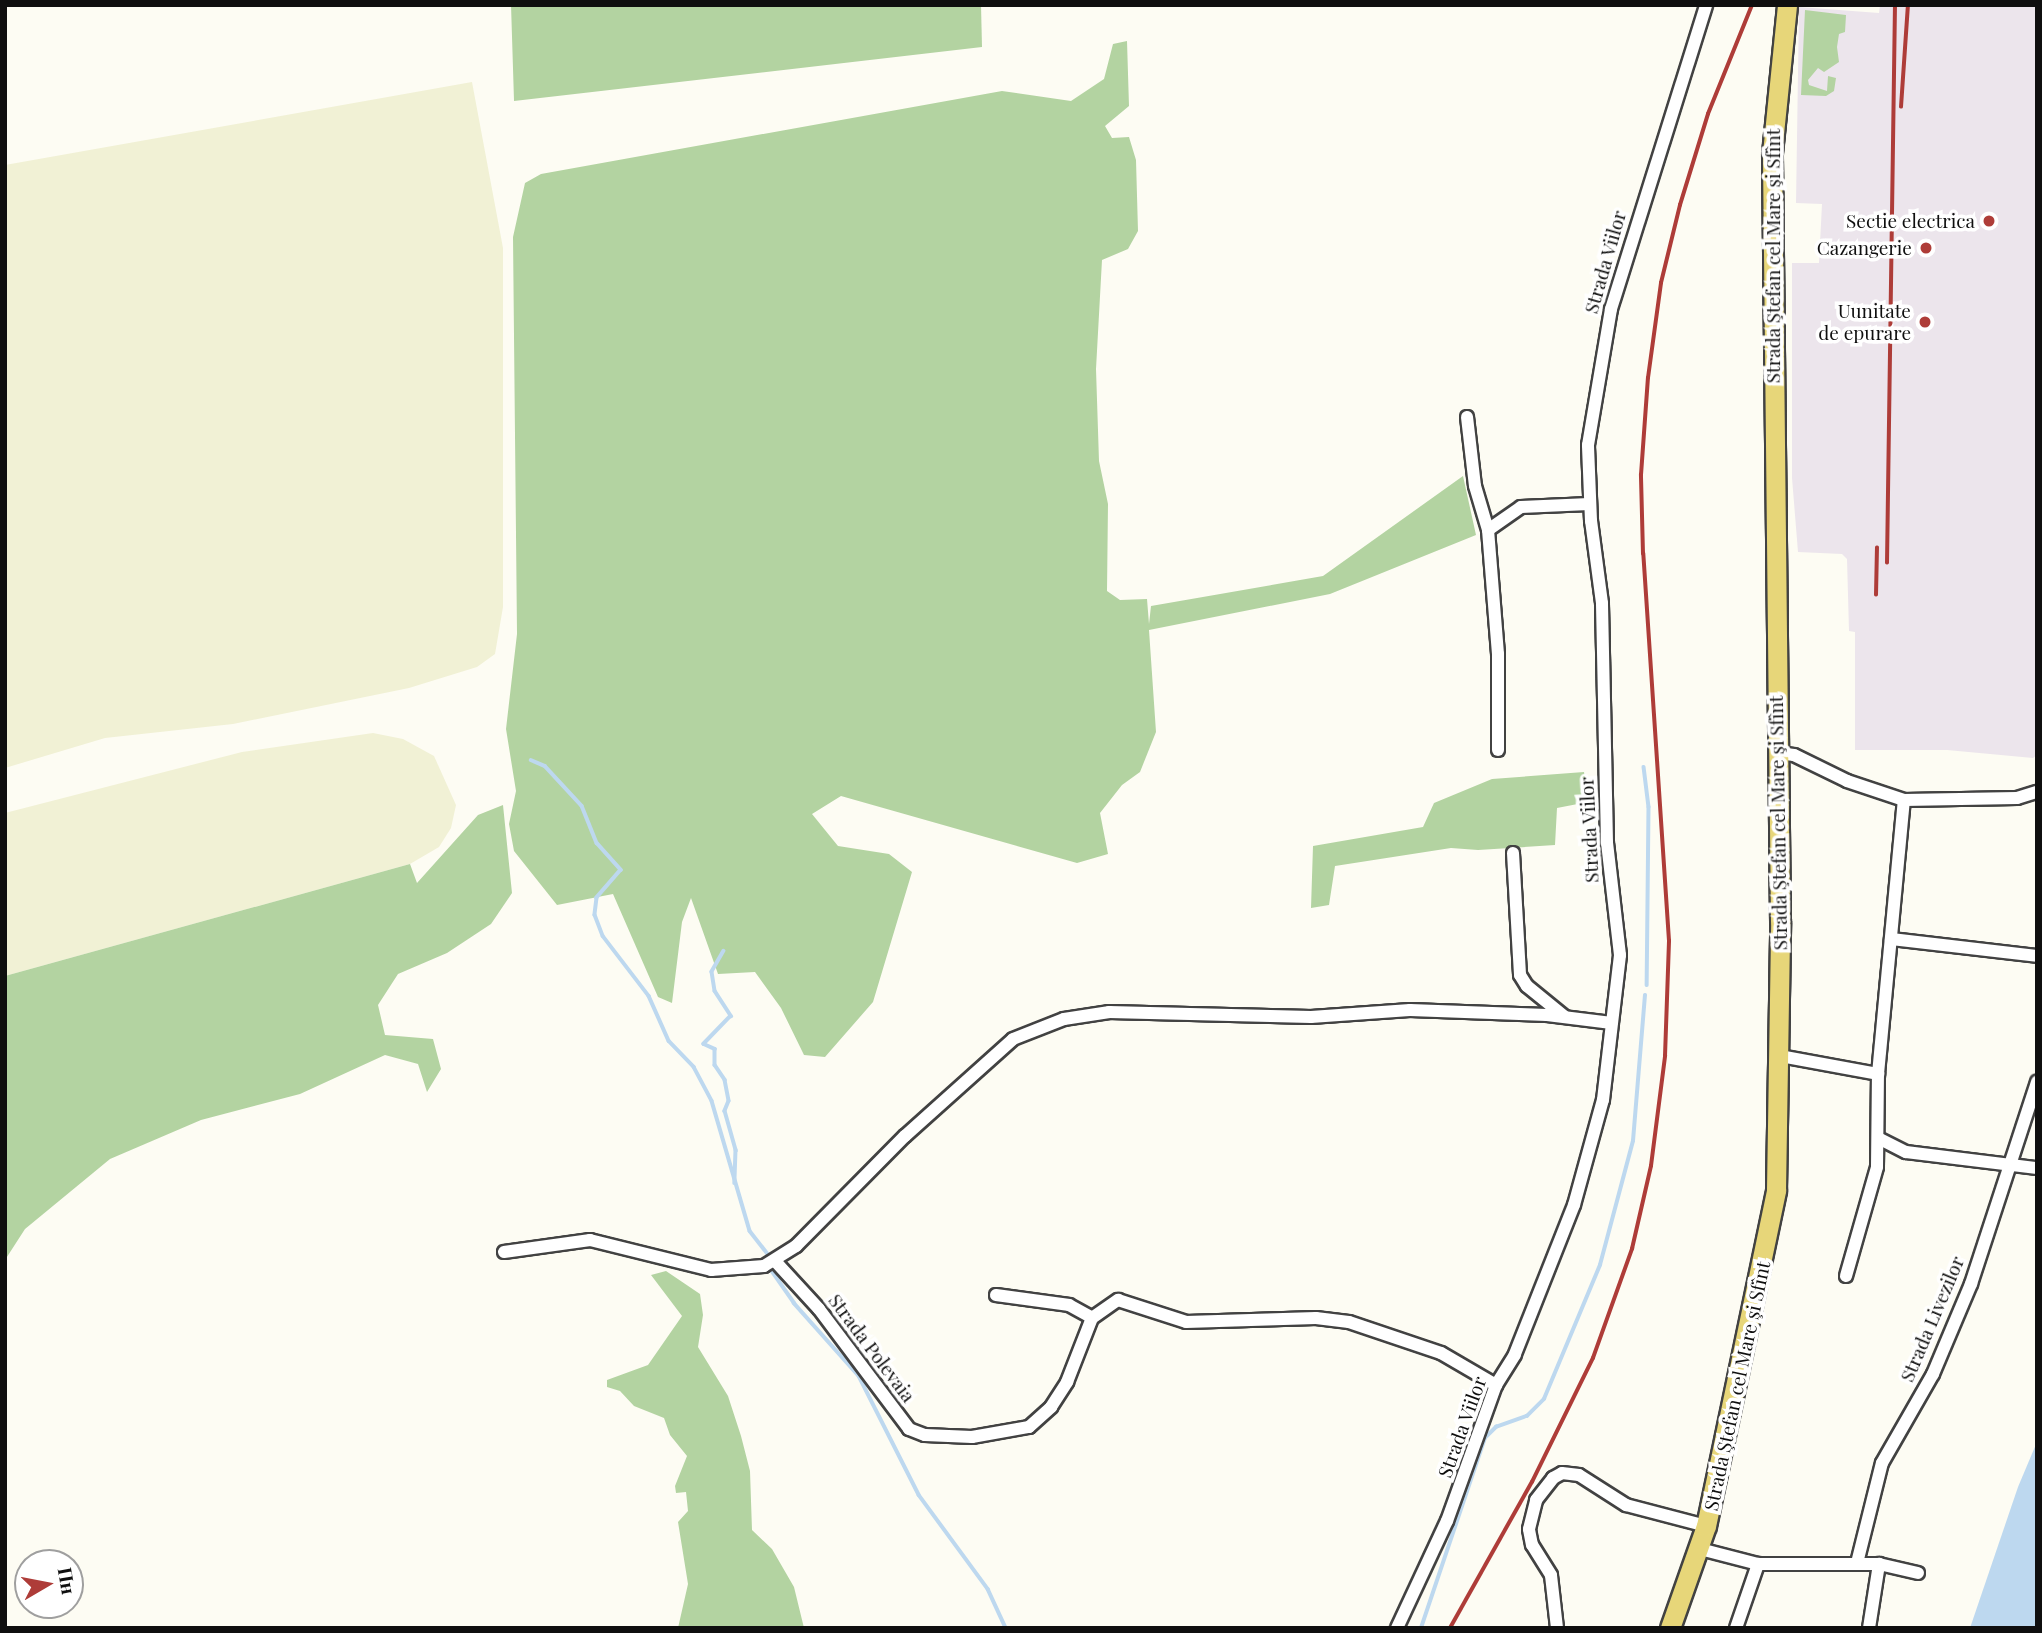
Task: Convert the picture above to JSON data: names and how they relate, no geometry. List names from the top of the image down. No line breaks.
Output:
{"streets":{"main road":["Strada Ştefan cel Mare şi Sfînt"],"street":["Strada Viilor","Strada Livezilor","Strada Polevaia"]},"places":["Sectie electrica","Cazangerie","Uunitate de epurare"],"north":"right"}
